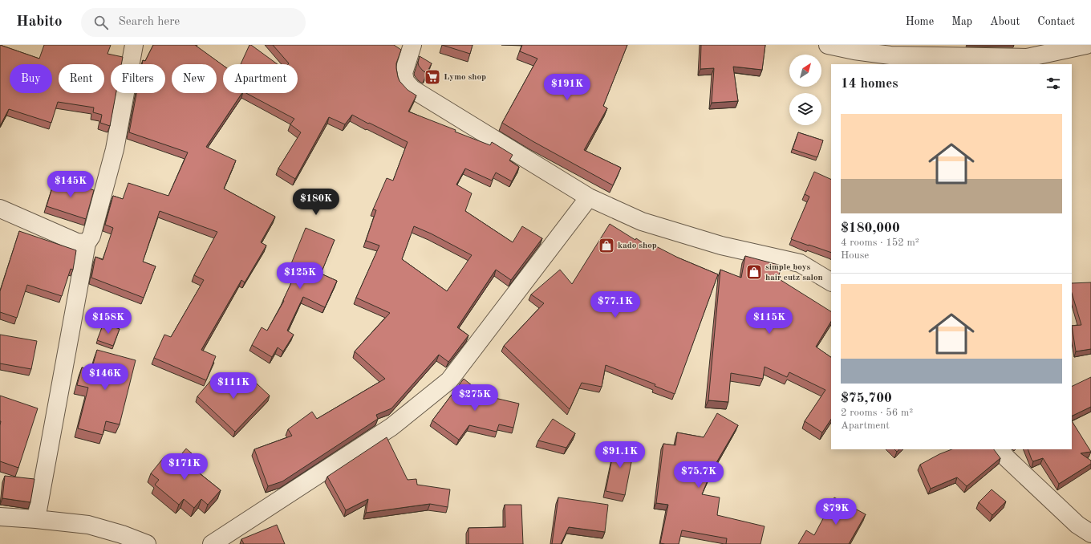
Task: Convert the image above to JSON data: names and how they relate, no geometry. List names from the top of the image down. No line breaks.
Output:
{"places":{"supermarket":["Lymo shop"],"shop":["kado shop","simple boys hair cutz salon"]},"north":"top right","page":{"header":"Habito","search":"Search here","nav":["Home","Map","About","Contact"],"chip":["Buy","Rent","Filters","New","Apartment"],"heading":"14 homes","price":["$191K","$145K","$180K","$125K","$77.1K","$158K","$115K","$146K","$111K","$275K","$91.1K","$171K","$75.7K","$79K"],"list":[{"name":"$180,000","note":"4 rooms · 152 m² · House"},{"name":"$75,700","note":"2 rooms · 56 m² · Apartment"}]}}
